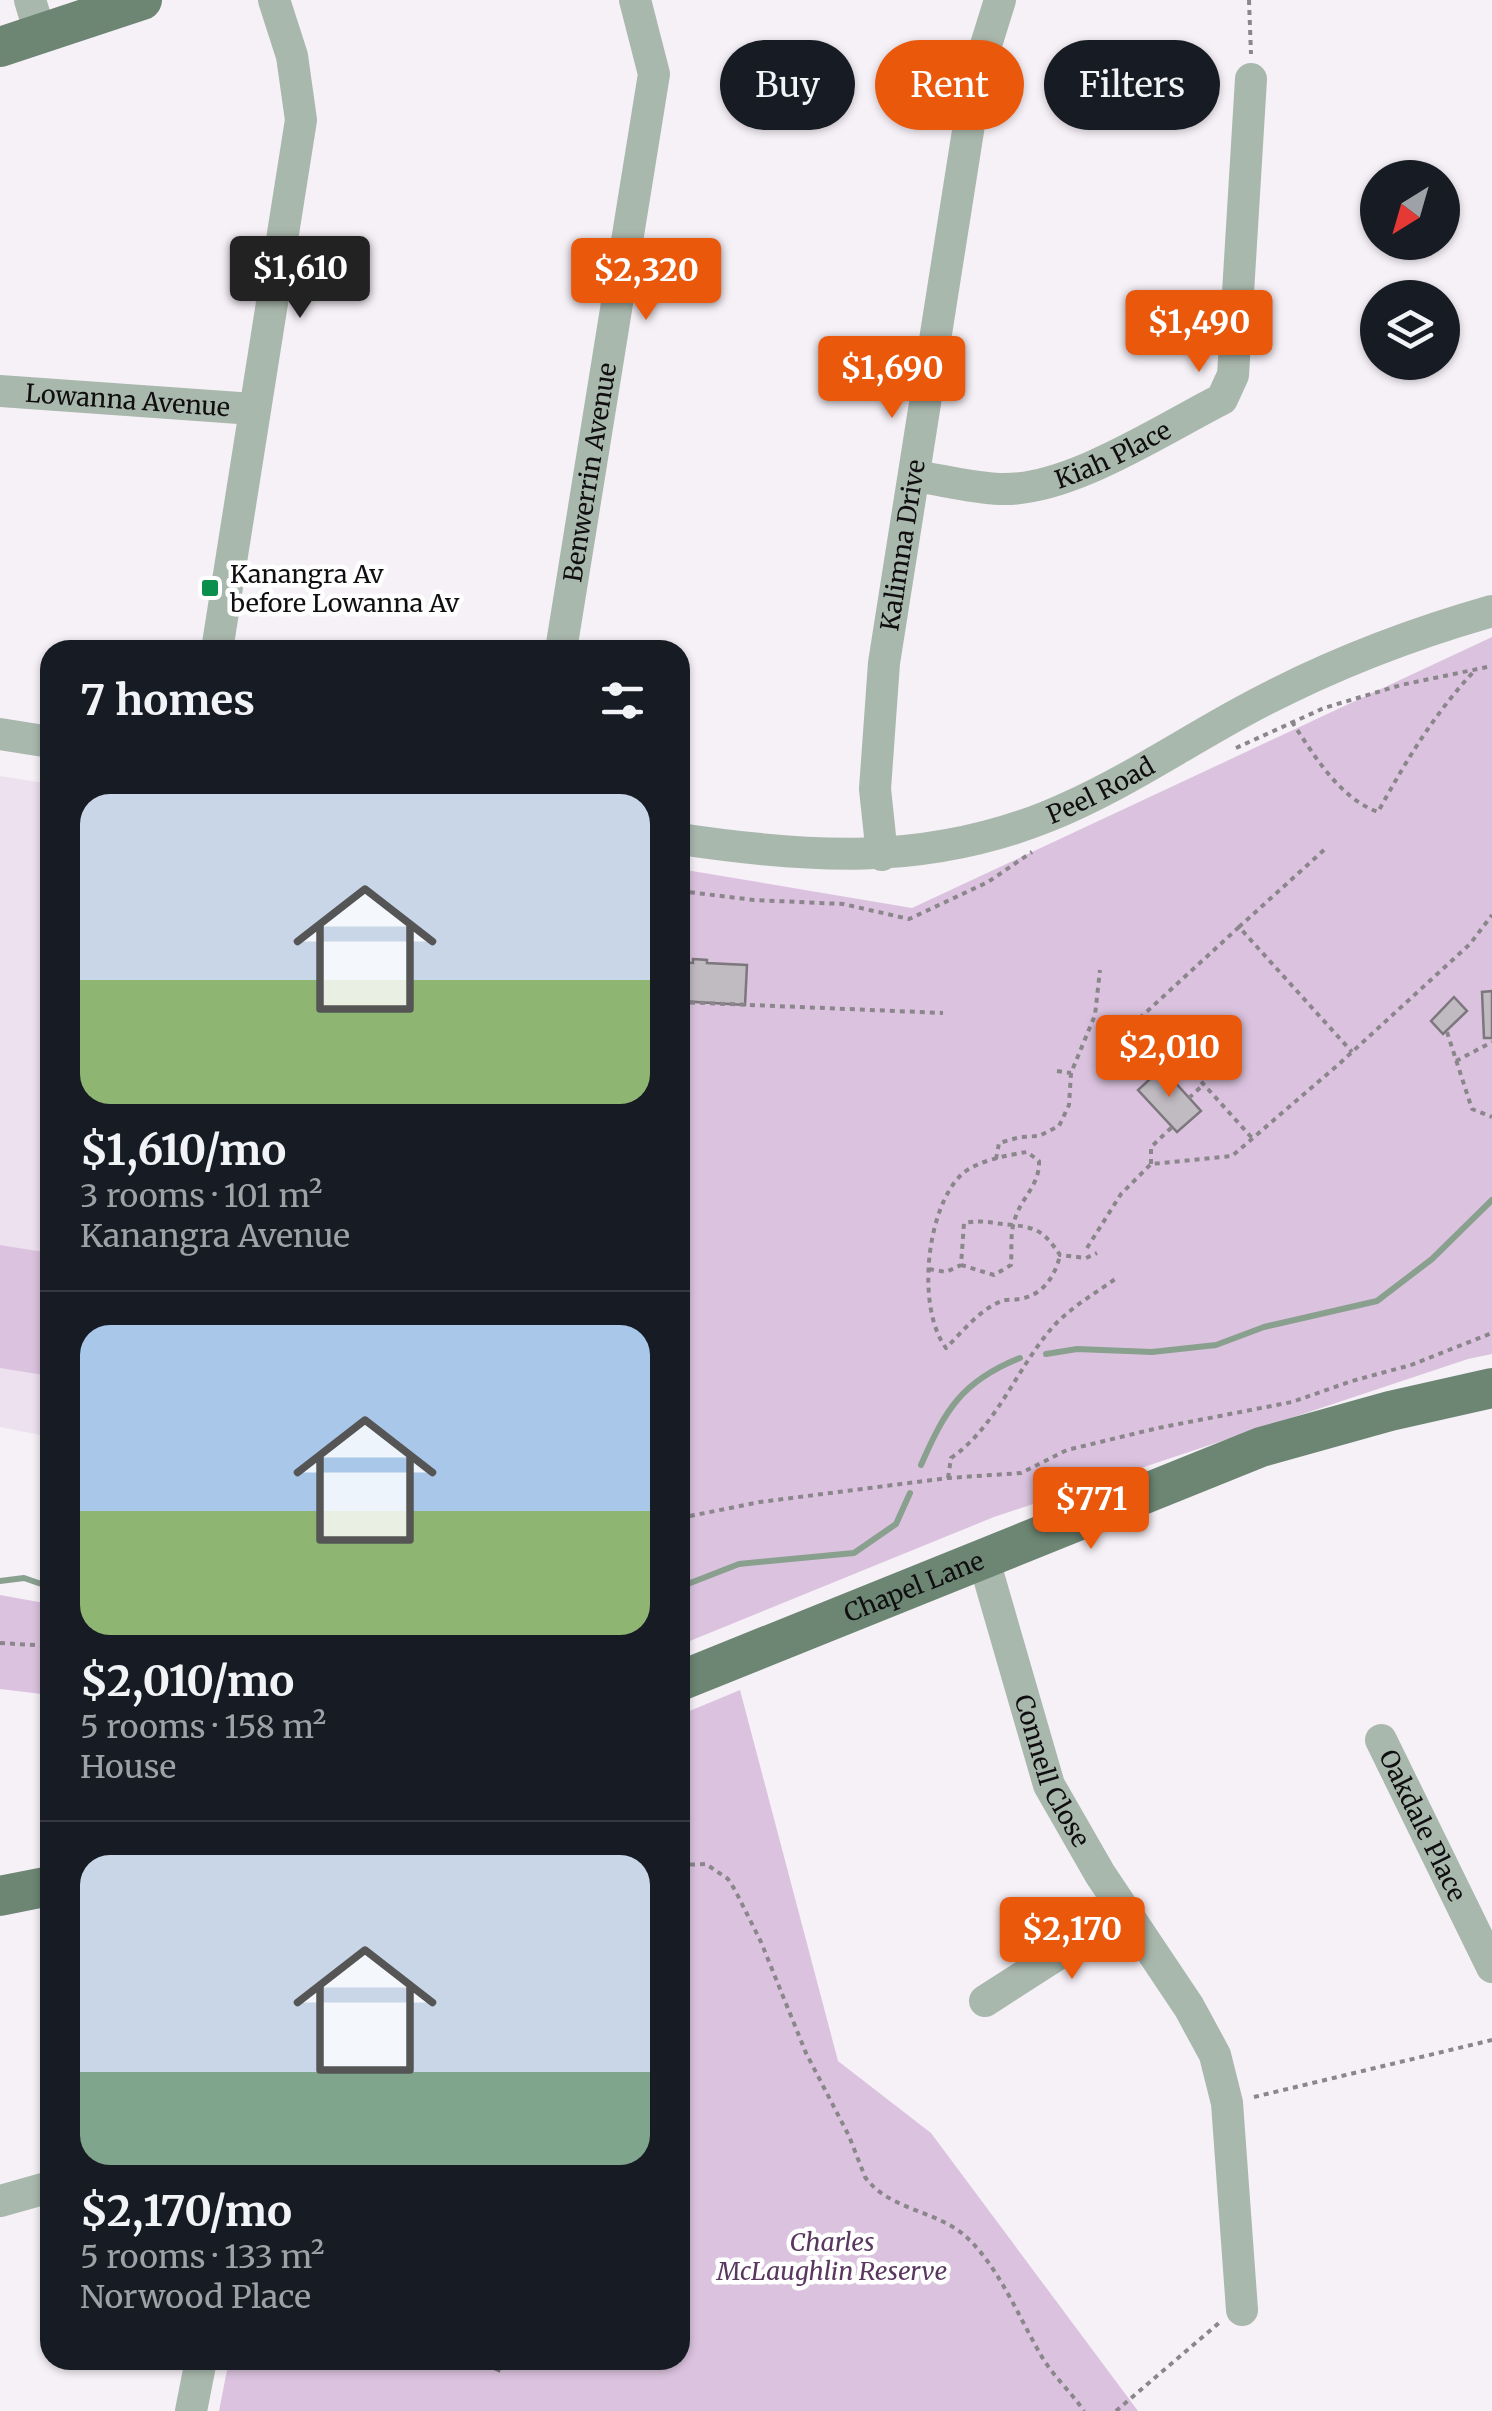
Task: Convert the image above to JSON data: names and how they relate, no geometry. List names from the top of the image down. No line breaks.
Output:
{"streets":{"main road":["Chapel Lane"],"street":["Lowanna Avenue","Kiah Place","Benwerrin Avenue","Kalimna Drive","Peel Road","Connell Close","Oakdale Place"]},"crossings":[["Kiah Place","Kalimna Drive"],["Kalimna Drive","Peel Road"],["Chapel Lane","Connell Close"]],"parks":["Charles McLaughlin Reserve"],"places":{"transit":["Kanangra Av before Lowanna Av"]},"north":"bottom left","page":{"chip":["Buy","Rent","Filters"],"price":["$1,610","$2,320","$1,490","$1,690","$2,010","$771","$2,170"],"heading":"7 homes","list":[{"name":"$1,610/mo","note":"3 rooms · 101 m² · Kanangra Avenue"},{"name":"$2,010/mo","note":"5 rooms · 158 m² · House"},{"name":"$2,170/mo","note":"5 rooms · 133 m² · Norwood Place"}]}}
